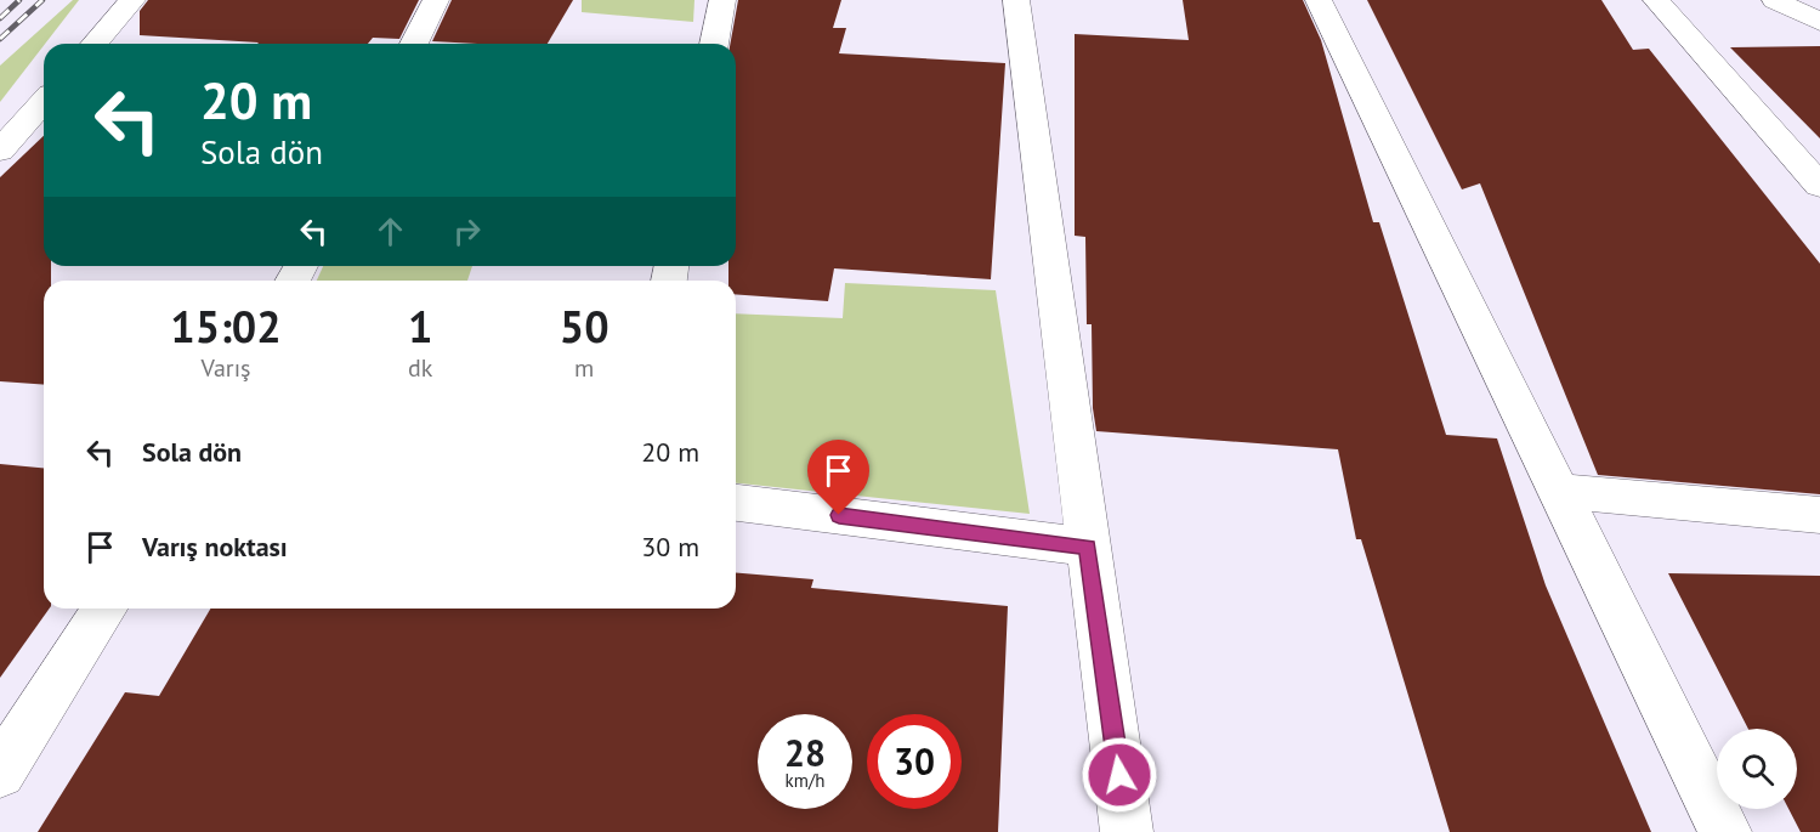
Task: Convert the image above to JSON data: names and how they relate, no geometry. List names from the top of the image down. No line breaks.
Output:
{"page":{"turn":["20 m","Sola dön"],"eta":["15:02","Varış","1","dk","50","m"],"list":[{"name":"Sola dön","value":"20 m"},{"name":"Varış noktası","value":"30 m"}],"speed":"28 km/h","limit":"30"}}
